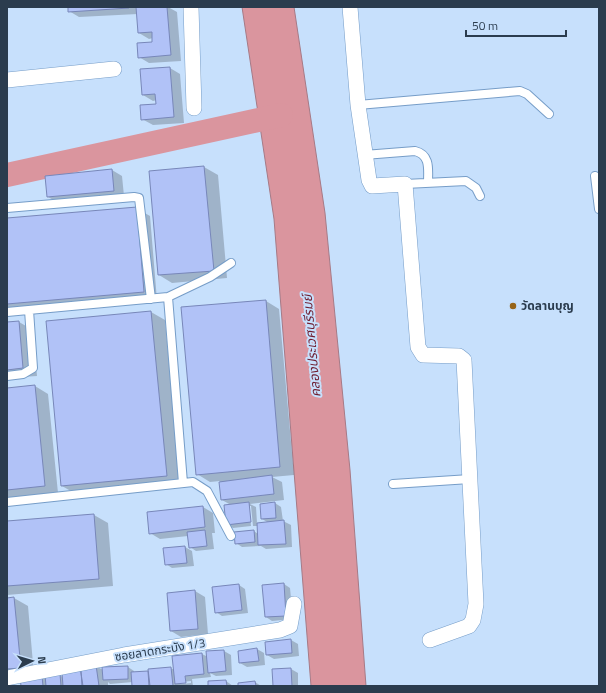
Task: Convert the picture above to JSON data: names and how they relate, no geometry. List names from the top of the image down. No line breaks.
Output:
{"streets":{"street":["ซอยลาดกระบัง 1/3"]},"water":["คลองประเวศบุรีรมย์"],"places":["วัดลานบุญ"],"scale_bar":"50 m","north":"right"}
